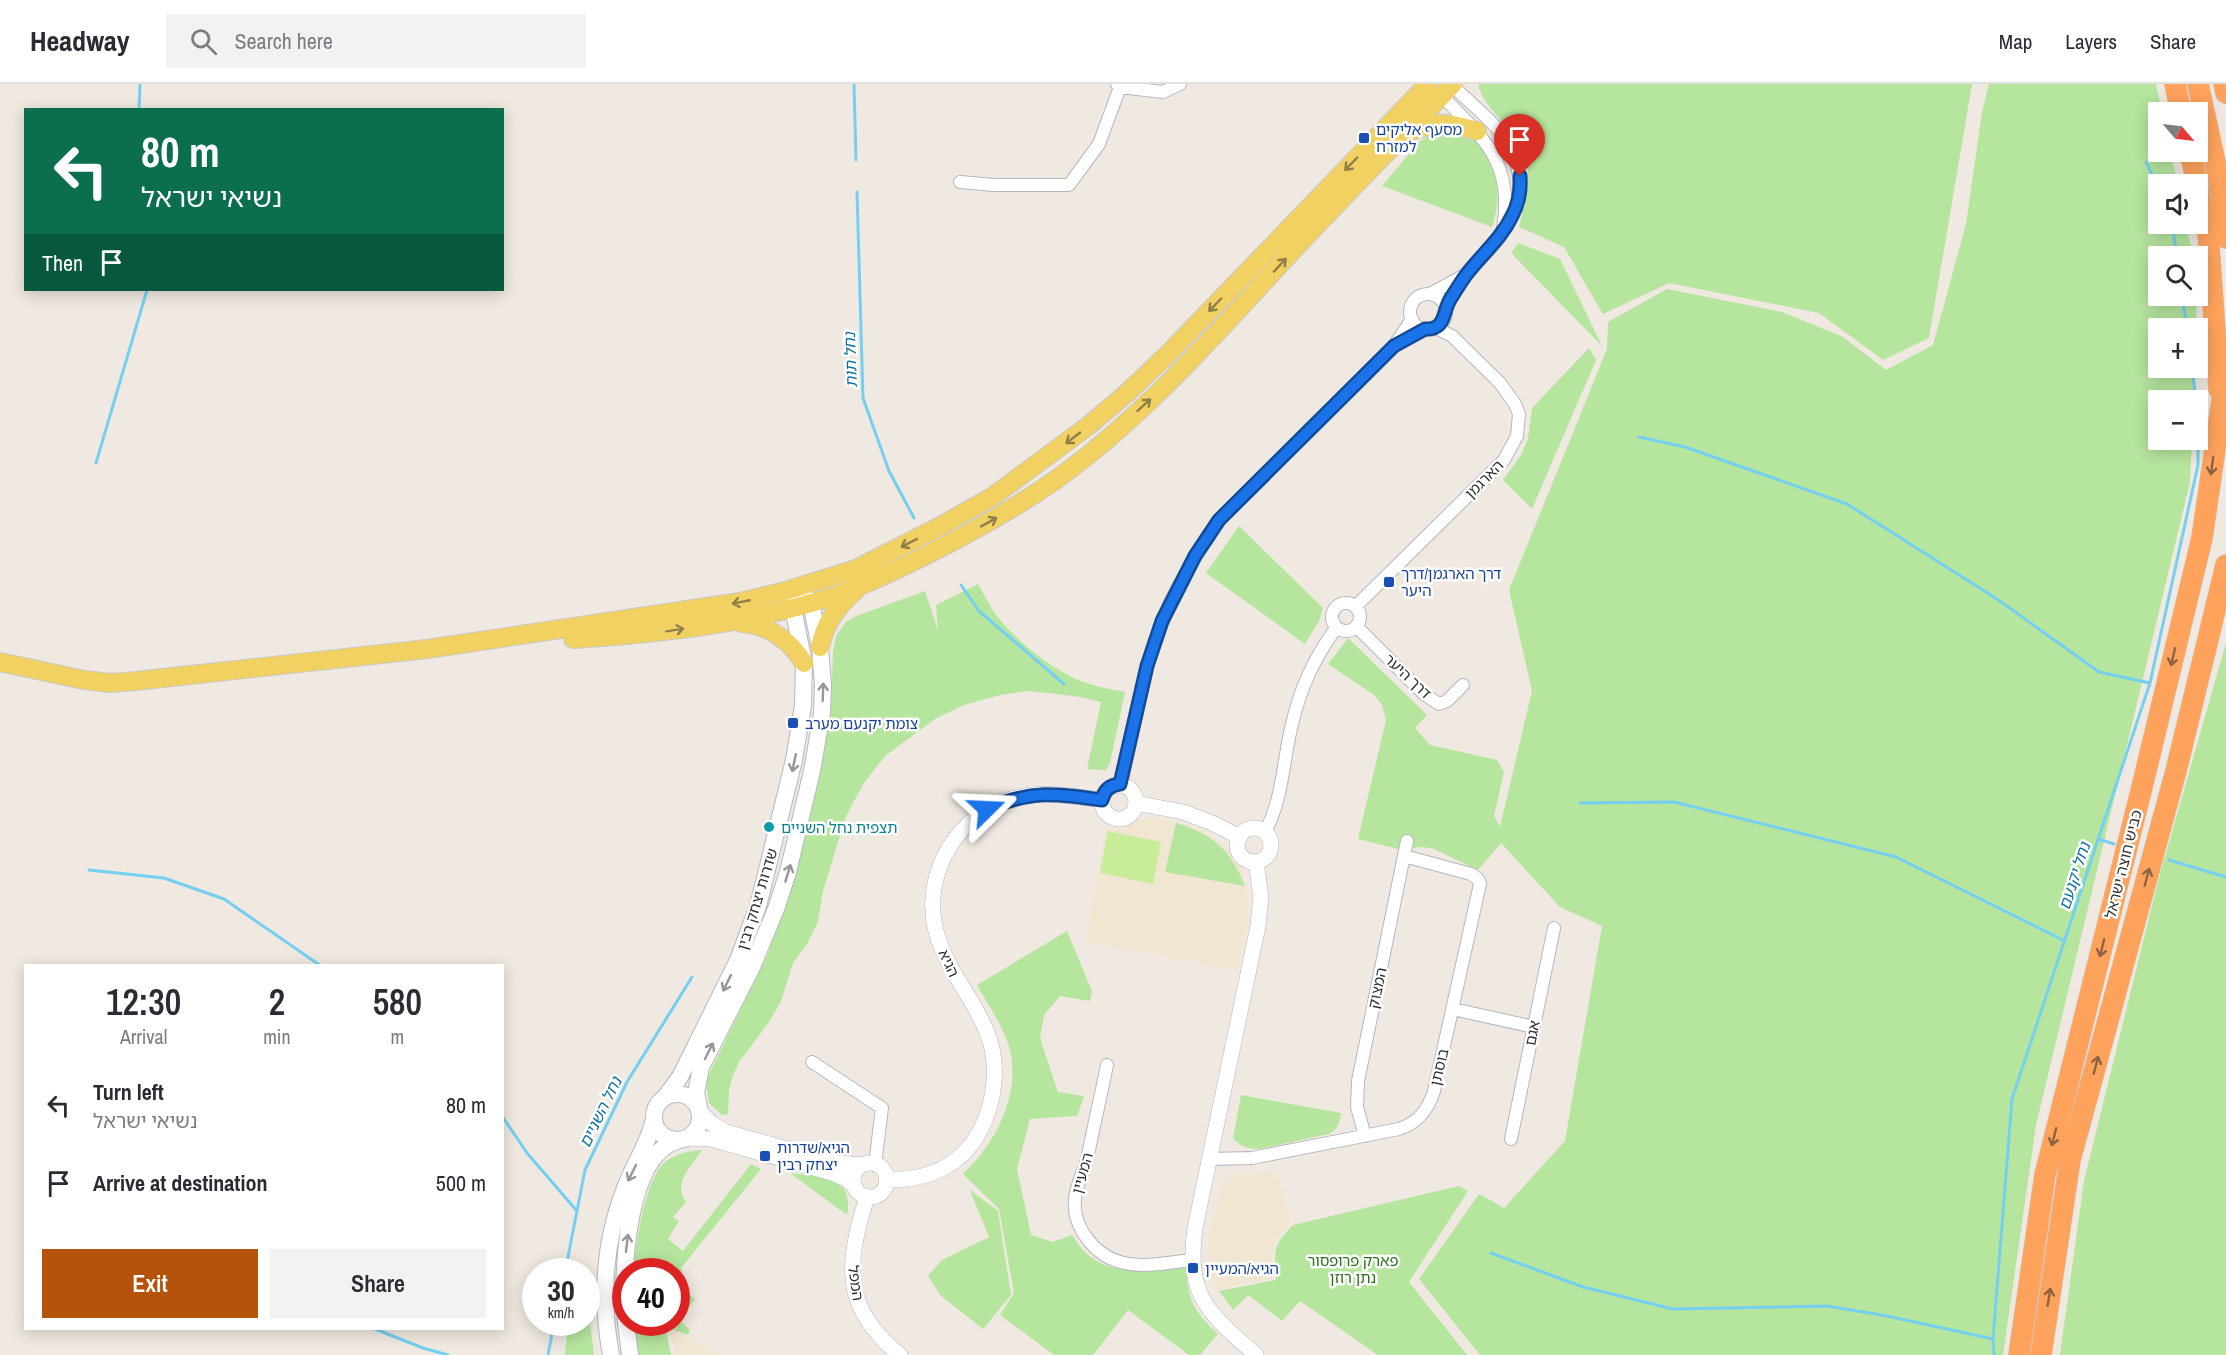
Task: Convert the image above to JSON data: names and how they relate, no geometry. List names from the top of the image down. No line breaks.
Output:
{"streets":{"highway":["כביש חוצה ישראל"],"main road":["שדרות יצחק רבין"],"street":["הארגמן","דרך היער","הגיא","המצוק","אגם","בוסתן","המעיין","המפל"]},"crossings":[["הארגמן","דרך היער"],["הגיא","המפל"],["המצוק","בוסתן"]],"water":["נחל תות","נחל יקנעם","נחל השניים"],"parks":["פארק פרופסור נתן רוזן"],"places":{"transit":["מסעף אליקים למזרח","דרך הארגמן/דרך היער","צומת יקנעם מערב","הגיא/שדרות יצחק רבין","הגיא/המעיין"],"other":["תצפית נחל השניים"]},"north":"bottom right","page":{"header":"Headway","search":"Search here","nav":["Map","Layers","Share"],"map_buttons":["+","−"],"turn":["80 m","נשיאי ישראל"],"then":"Then","eta":["12:30","Arrival","2","min","580","m"],"list":[{"name":"Turn left","note":"נשיאי ישראל","value":"80 m"},{"name":"Arrive at destination","value":"500 m"}],"buttons":["Exit","Share"],"speed":"30 km/h","limit":"40"}}
